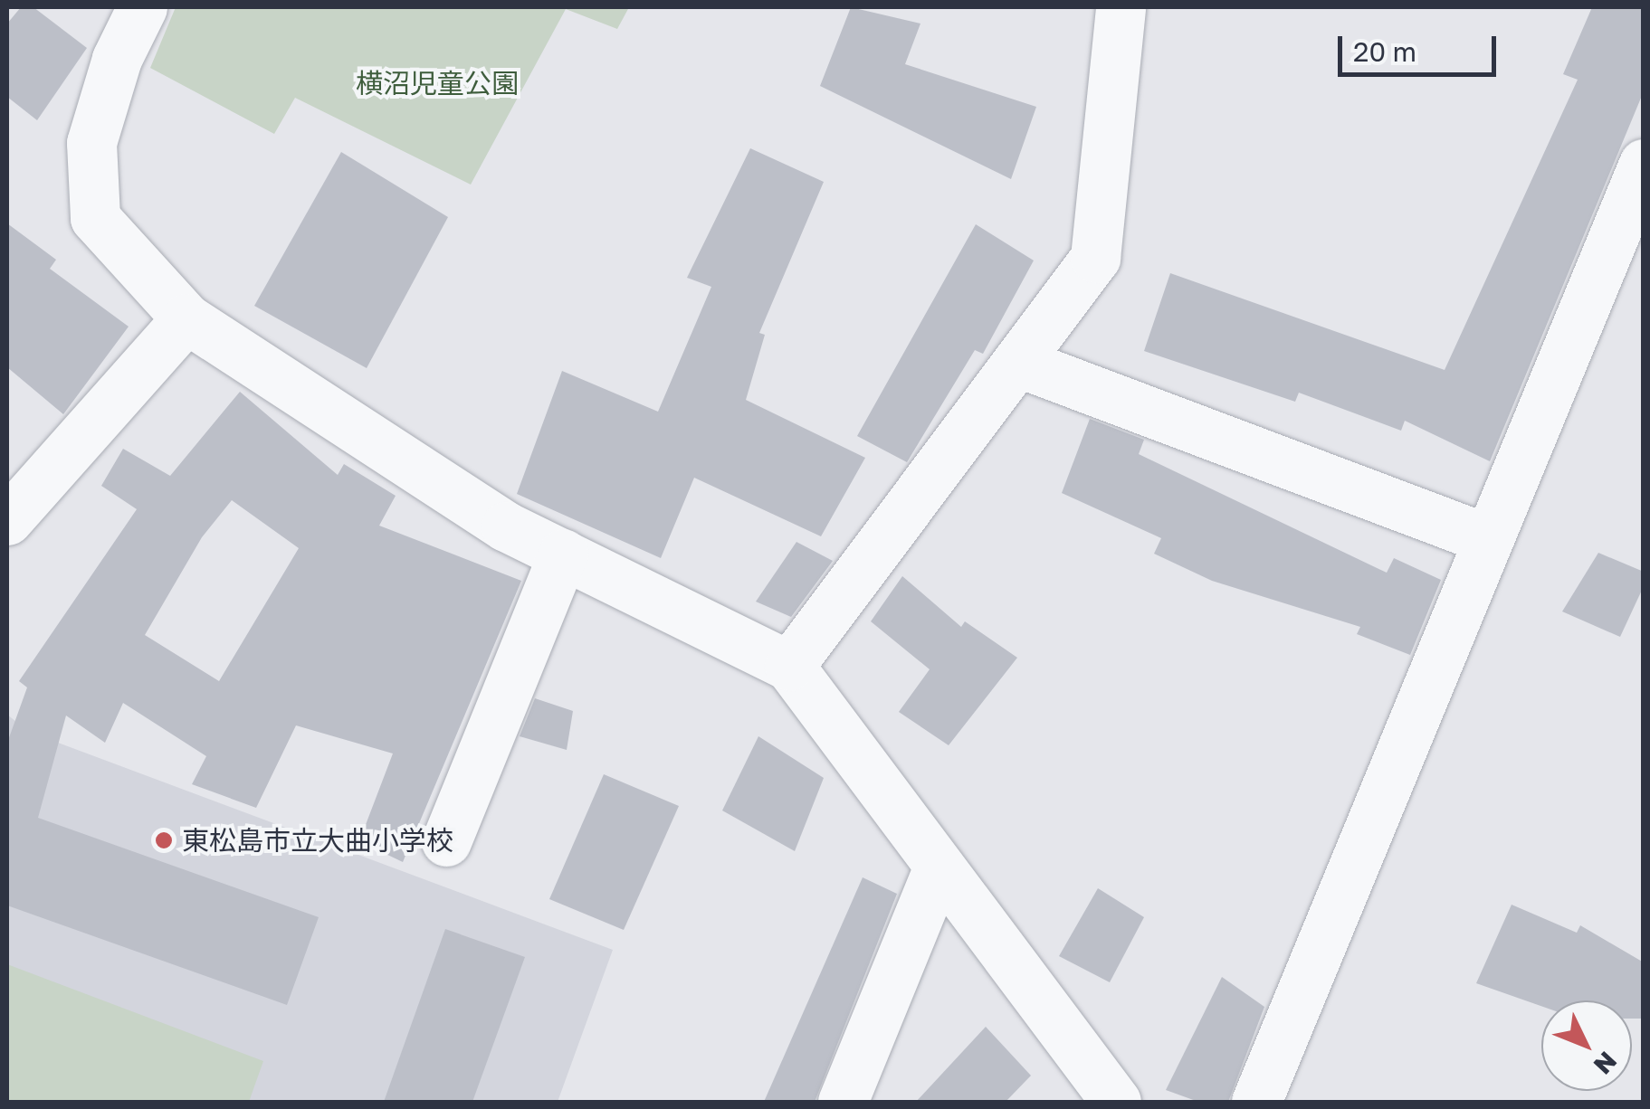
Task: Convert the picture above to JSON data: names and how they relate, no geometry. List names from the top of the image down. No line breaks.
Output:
{"parks":["横沼児童公園"],"places":["東松島市立大曲小学校"],"scale_bar":"20 m","north":"bottom right"}
